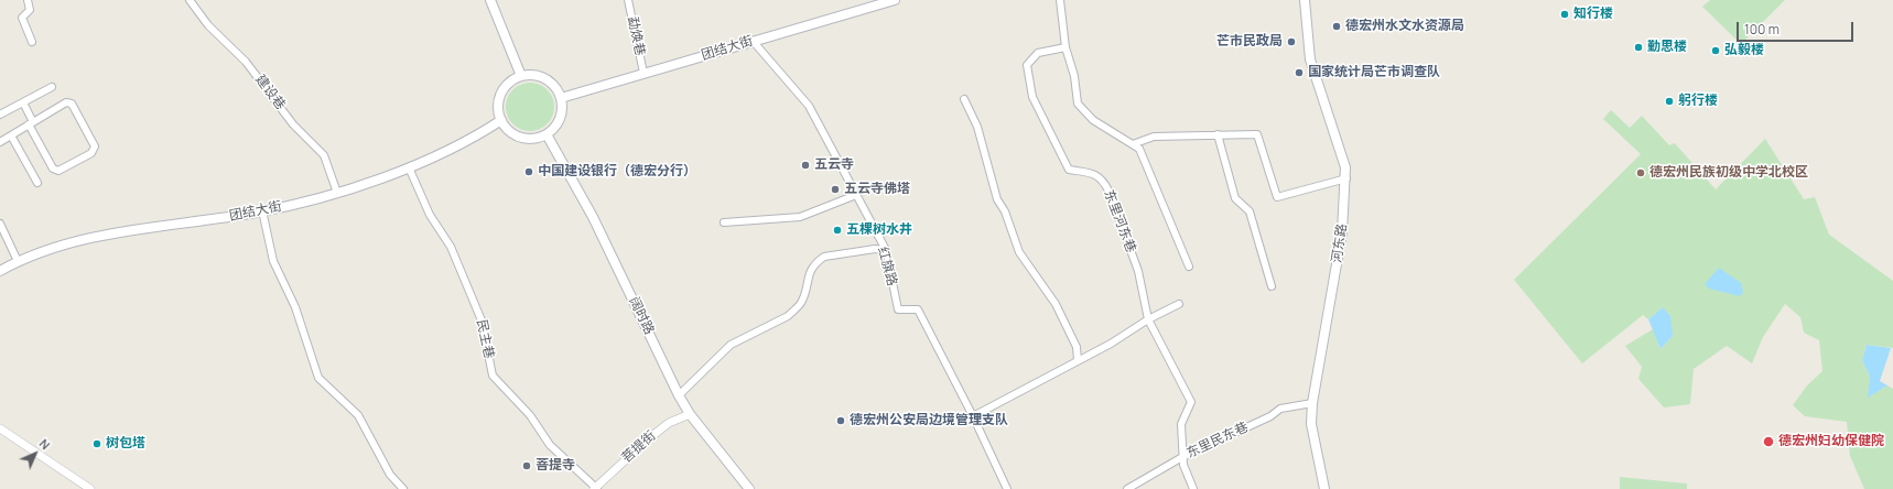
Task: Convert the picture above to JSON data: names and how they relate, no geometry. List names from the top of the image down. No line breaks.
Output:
{"streets":{"main road":["团结大街","河东路","阔时路"],"street":["勐焕巷","建设巷","东里河东巷","红旗路","民主巷","东里民东巷","菩提街"]},"crossings":[["勐焕巷","团结大街"],["团结大街","建设巷"],["团结大街","红旗路"],["团结大街","阔时路"],["团结大街","民主巷"],["东里河东巷","东里民东巷"],["河东路","东里民东巷"],["阔时路","菩提街"],["民主巷","菩提街"]],"places":["知行楼","德宏州水文水资源局","芒市民政局","勤思楼","弘毅楼","国家统计局芒市调查队","躬行楼","五云寺","中国建设银行（德宏分行）","德宏州民族初级中学北校区","五云寺佛塔","五棵树水井","德宏州公安局边境管理支队","德宏州妇幼保健院","树包塔","菩提寺"],"scale_bar":"100 m","north":"top right"}
